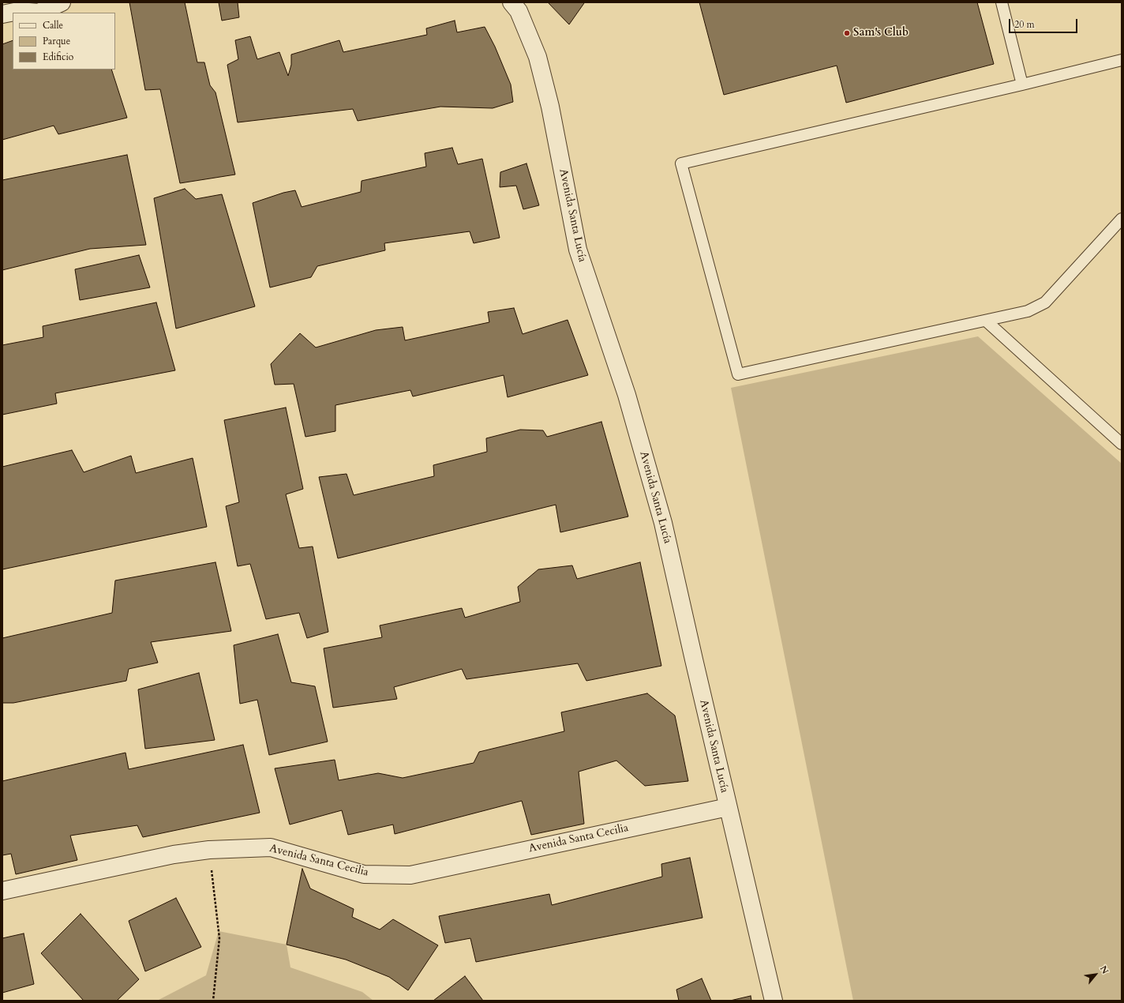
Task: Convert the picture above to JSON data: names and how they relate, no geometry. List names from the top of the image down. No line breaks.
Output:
{"streets":{"street":["Avenida Santa Lucía","Avenida Santa Cecilia"]},"crossings":[["Avenida Santa Lucía","Avenida Santa Cecilia"]],"places":["Sam's Club"],"legend":["Calle","Parque","Edificio"],"scale_bar":"20 m","north":"top right"}
